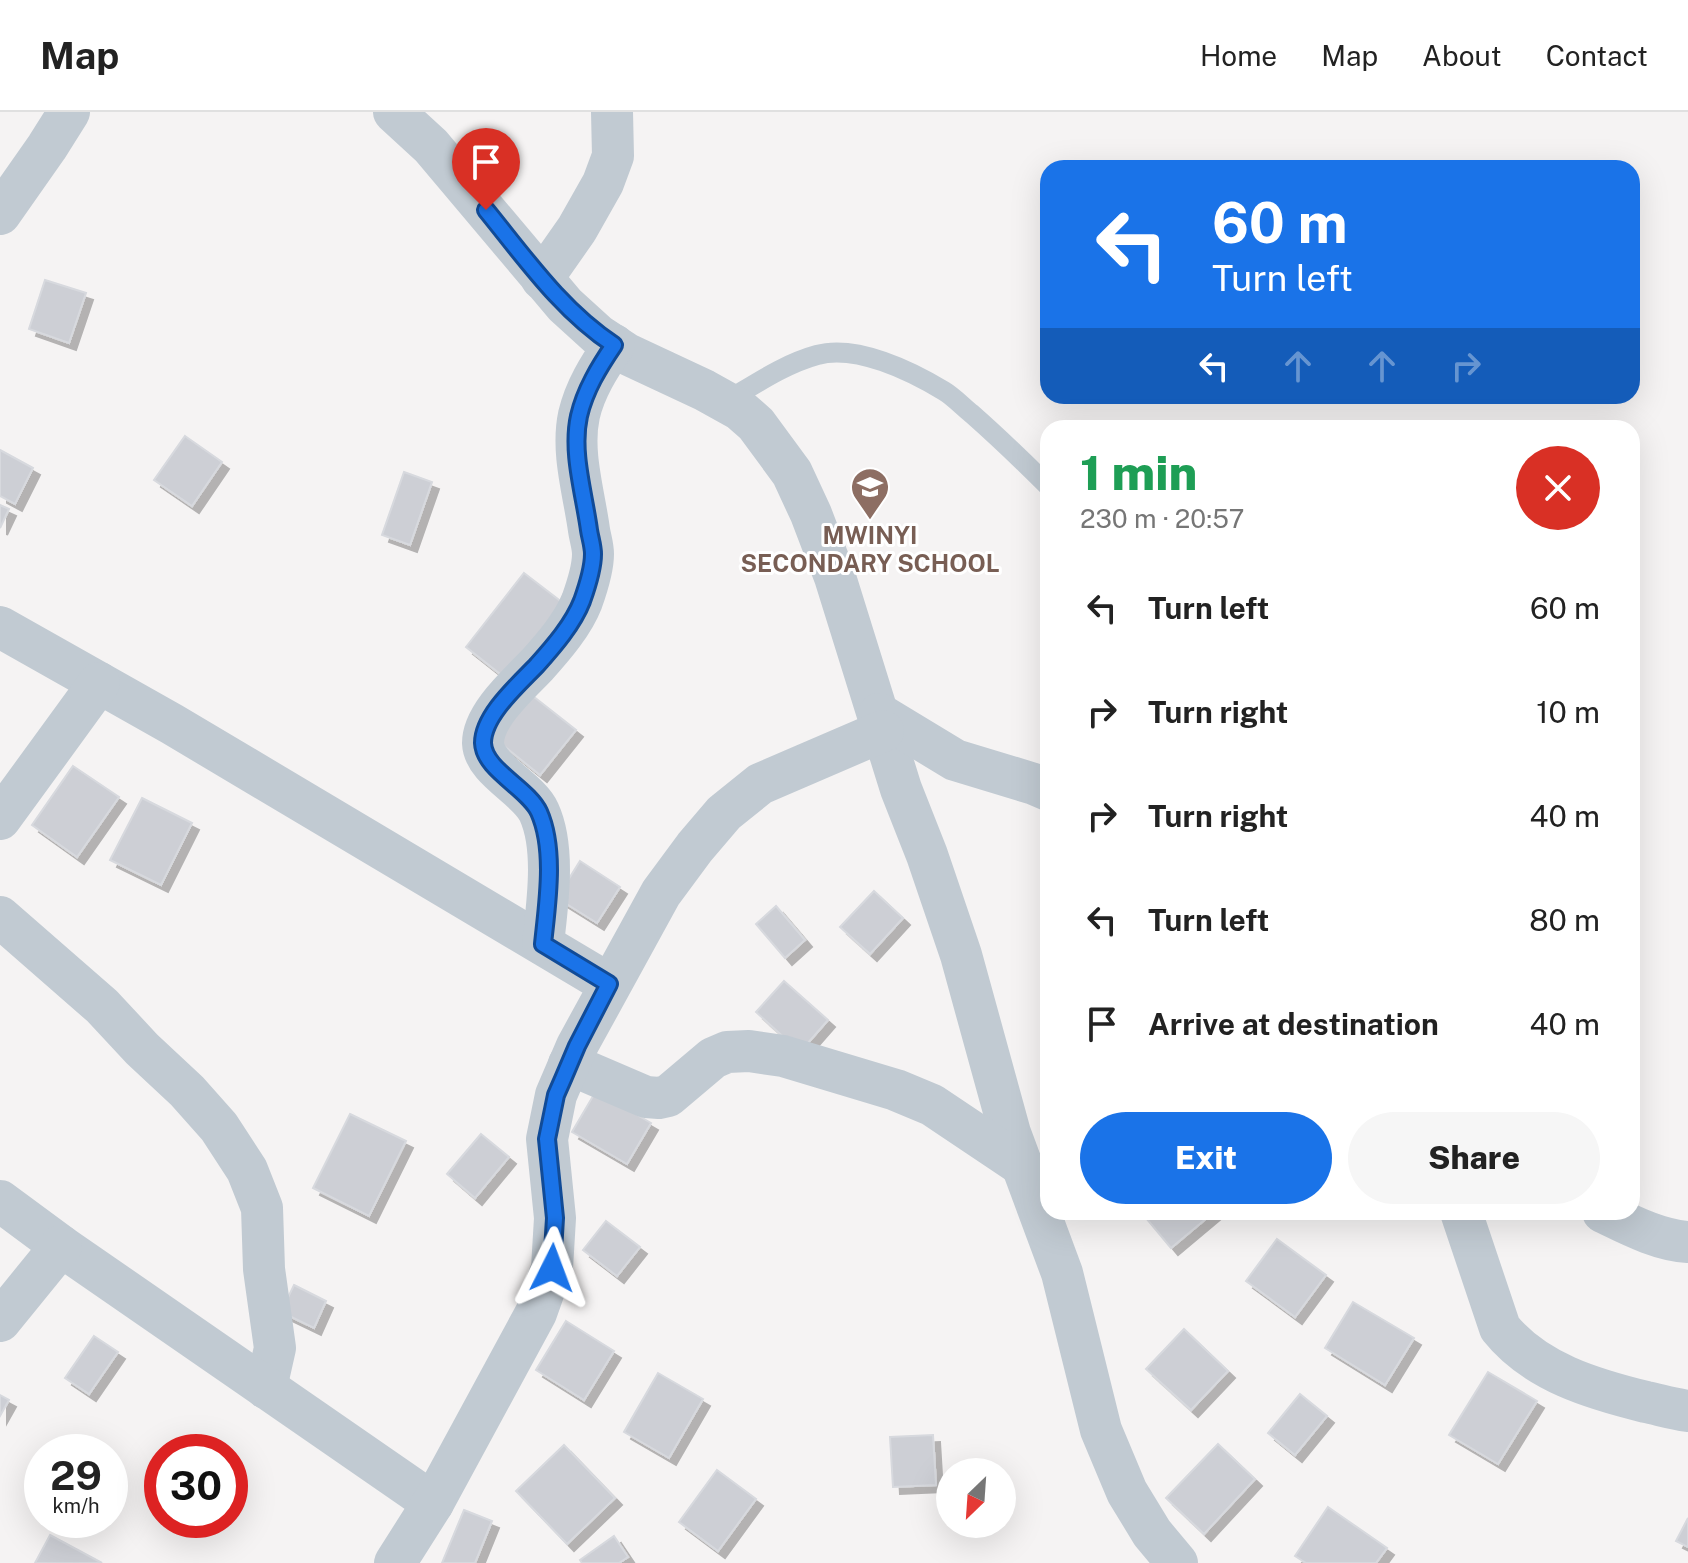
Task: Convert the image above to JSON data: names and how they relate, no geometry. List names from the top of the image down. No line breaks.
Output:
{"places":{"school or university":["MWINYI SECONDARY SCHOOL"]},"north":"bottom left","page":{"header":"Map","nav":["Home","Map","About","Contact"],"turn":["60 m","Turn left"],"heading":["1 min","230 m · 20:57"],"list":[{"name":"Turn left","value":"60 m"},{"name":"Turn right","value":"10 m"},{"name":"Turn right","value":"40 m"},{"name":"Turn left","value":"80 m"},{"name":"Arrive at destination","value":"40 m"}],"buttons":["Exit","Share"],"speed":"29 km/h","limit":"30"}}
